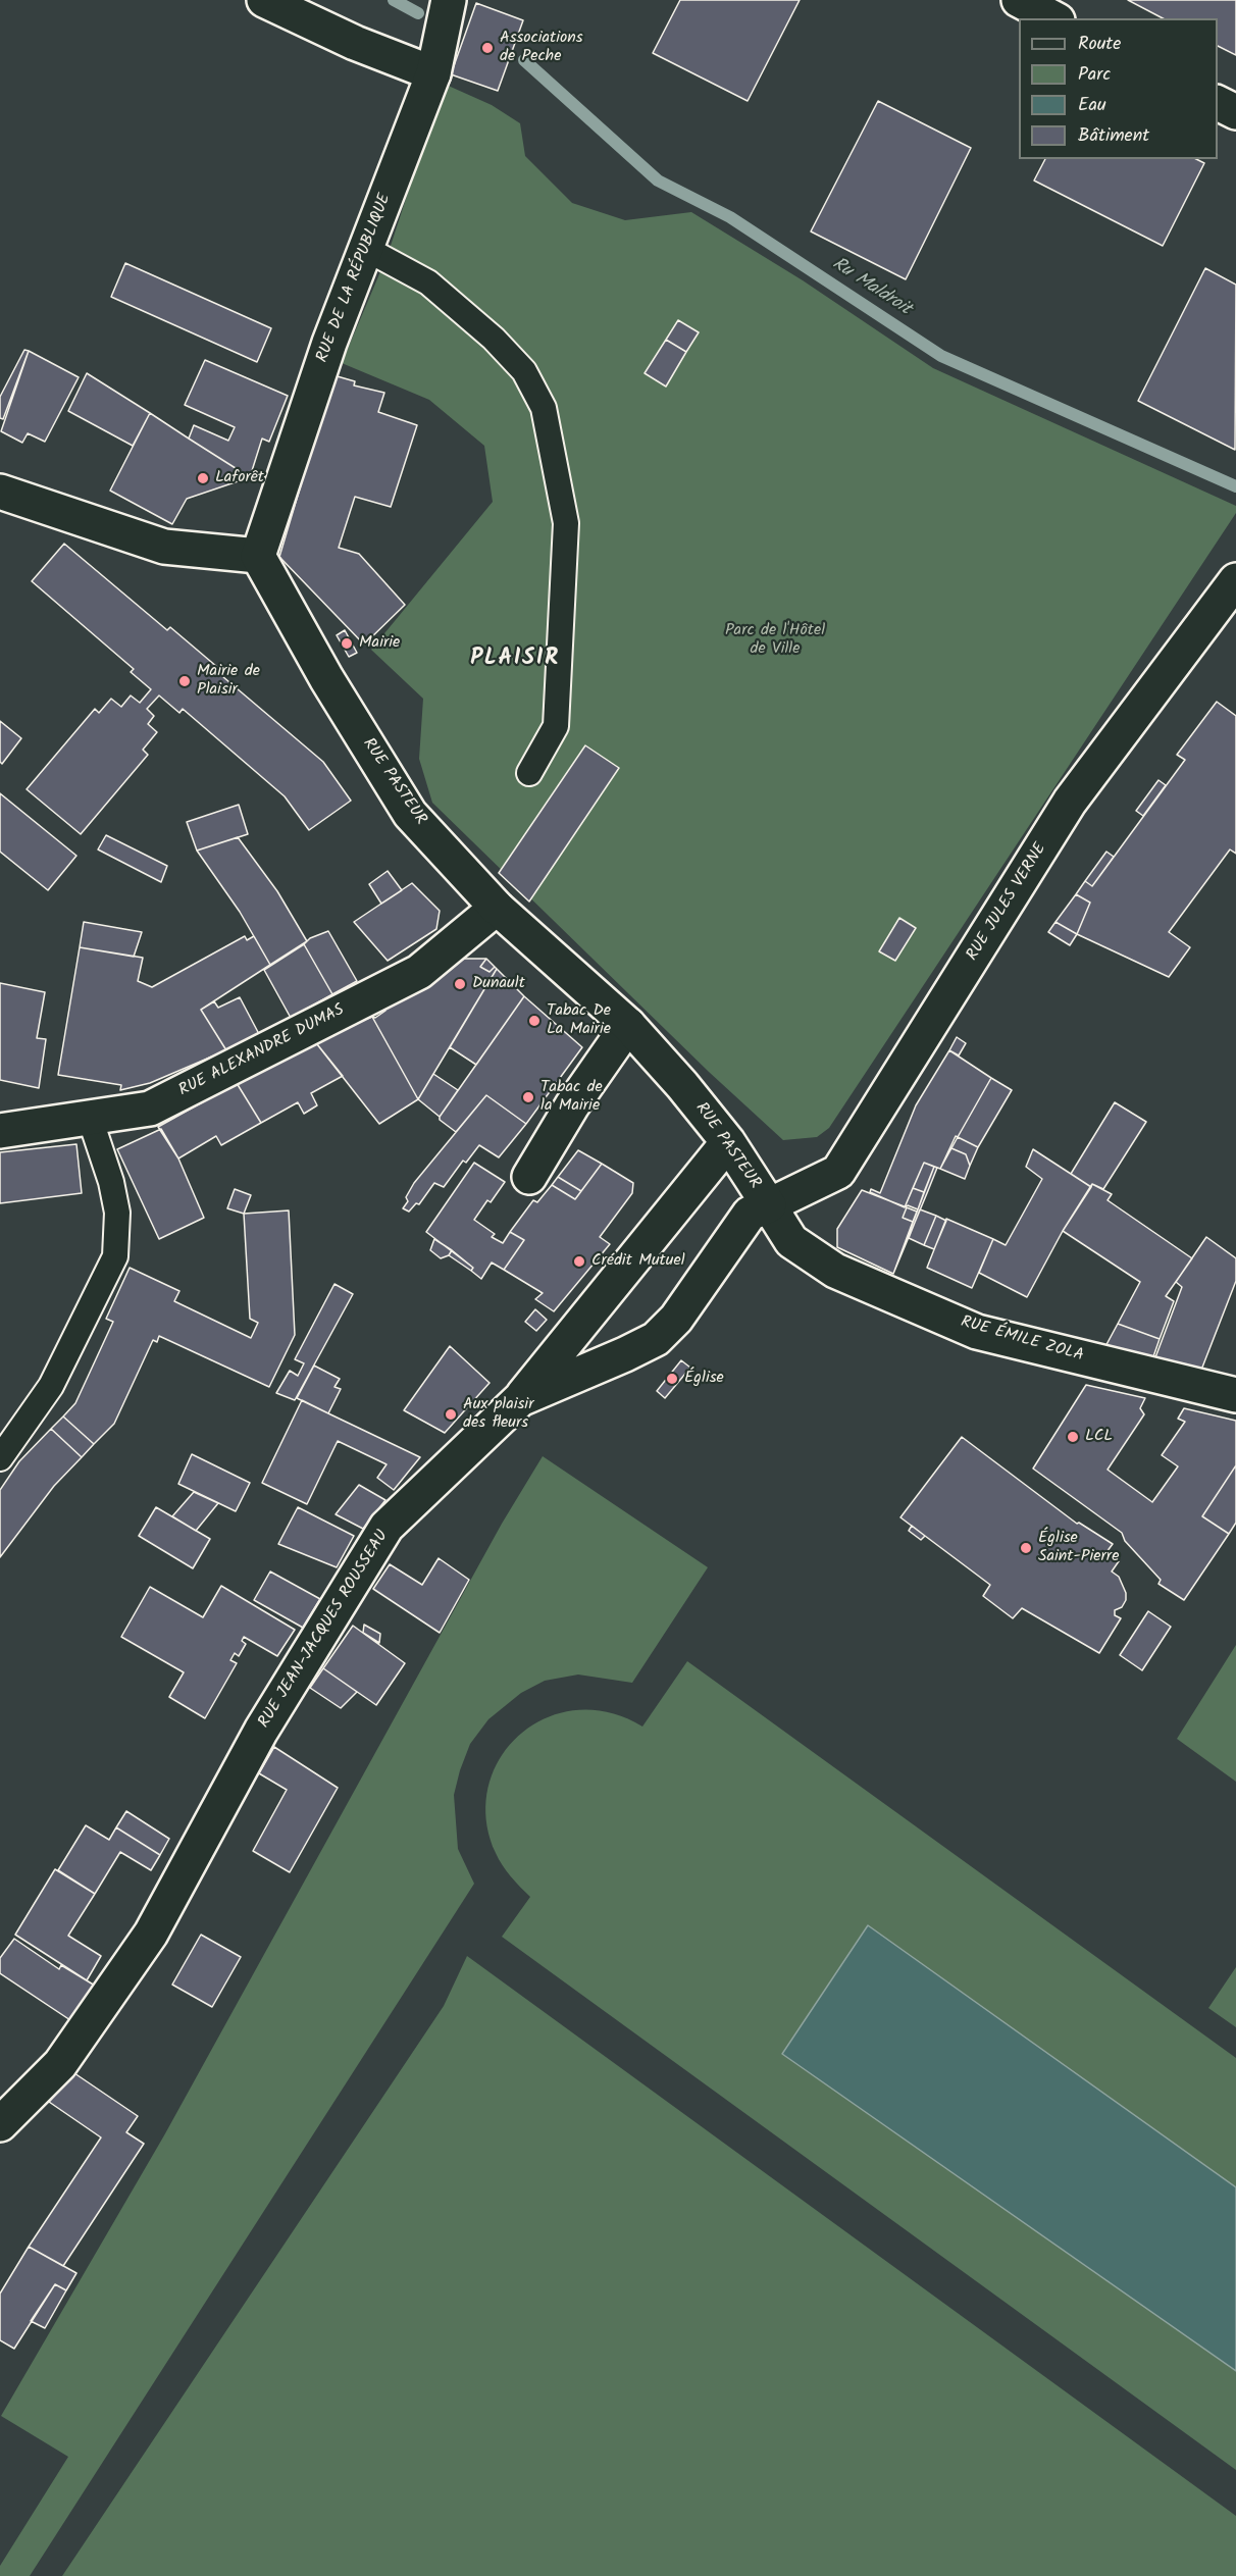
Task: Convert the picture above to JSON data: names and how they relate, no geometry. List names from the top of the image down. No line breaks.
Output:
{"streets":{"street":["RUE DE LA RÉPUBLIQUE","RUE PASTEUR","RUE JULES VERNE","RUE ALEXANDRE DUMAS","RUE ÉMILE ZOLA","RUE JEAN-JACQUES ROUSSEAU"]},"crossings":[["RUE DE LA RÉPUBLIQUE","RUE PASTEUR"],["RUE PASTEUR","RUE JULES VERNE"],["RUE PASTEUR","RUE ALEXANDRE DUMAS"],["RUE PASTEUR","RUE ÉMILE ZOLA"],["RUE PASTEUR","RUE JEAN-JACQUES ROUSSEAU"],["RUE JULES VERNE","RUE ÉMILE ZOLA"],["RUE JULES VERNE","RUE JEAN-JACQUES ROUSSEAU"],["RUE ÉMILE ZOLA","RUE JEAN-JACQUES ROUSSEAU"]],"districts":["PLAISIR"],"water":["Ru Maldroit"],"parks":["Parc de l'Hôtel de Ville"],"places":["Associations de Peche","Laforêt","Mairie","Mairie de Plaisir","Dunault","Tabac De La Mairie","Tabac de la Mairie","Crédit Mutuel","Église","Aux plaisir des fleurs","LCL","Église Saint-Pierre"],"legend":["Route","Parc","Eau","Bâtiment"]}
